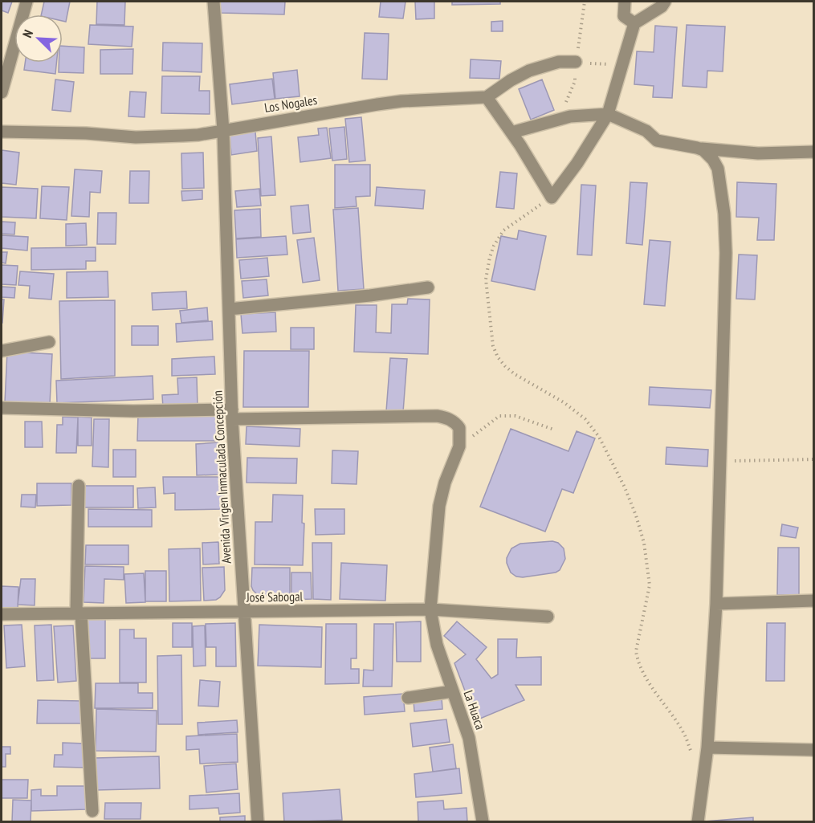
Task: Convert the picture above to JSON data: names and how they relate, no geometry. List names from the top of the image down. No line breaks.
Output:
{"streets":{"street":["Los Nogales","Avenida Virgen Inmaculada Concepción","José Sabogal","La Huaca"]},"crossings":[["Los Nogales","Avenida Virgen Inmaculada Concepción"],["Avenida Virgen Inmaculada Concepción","José Sabogal"],["José Sabogal","La Huaca"]],"north":"top left"}
